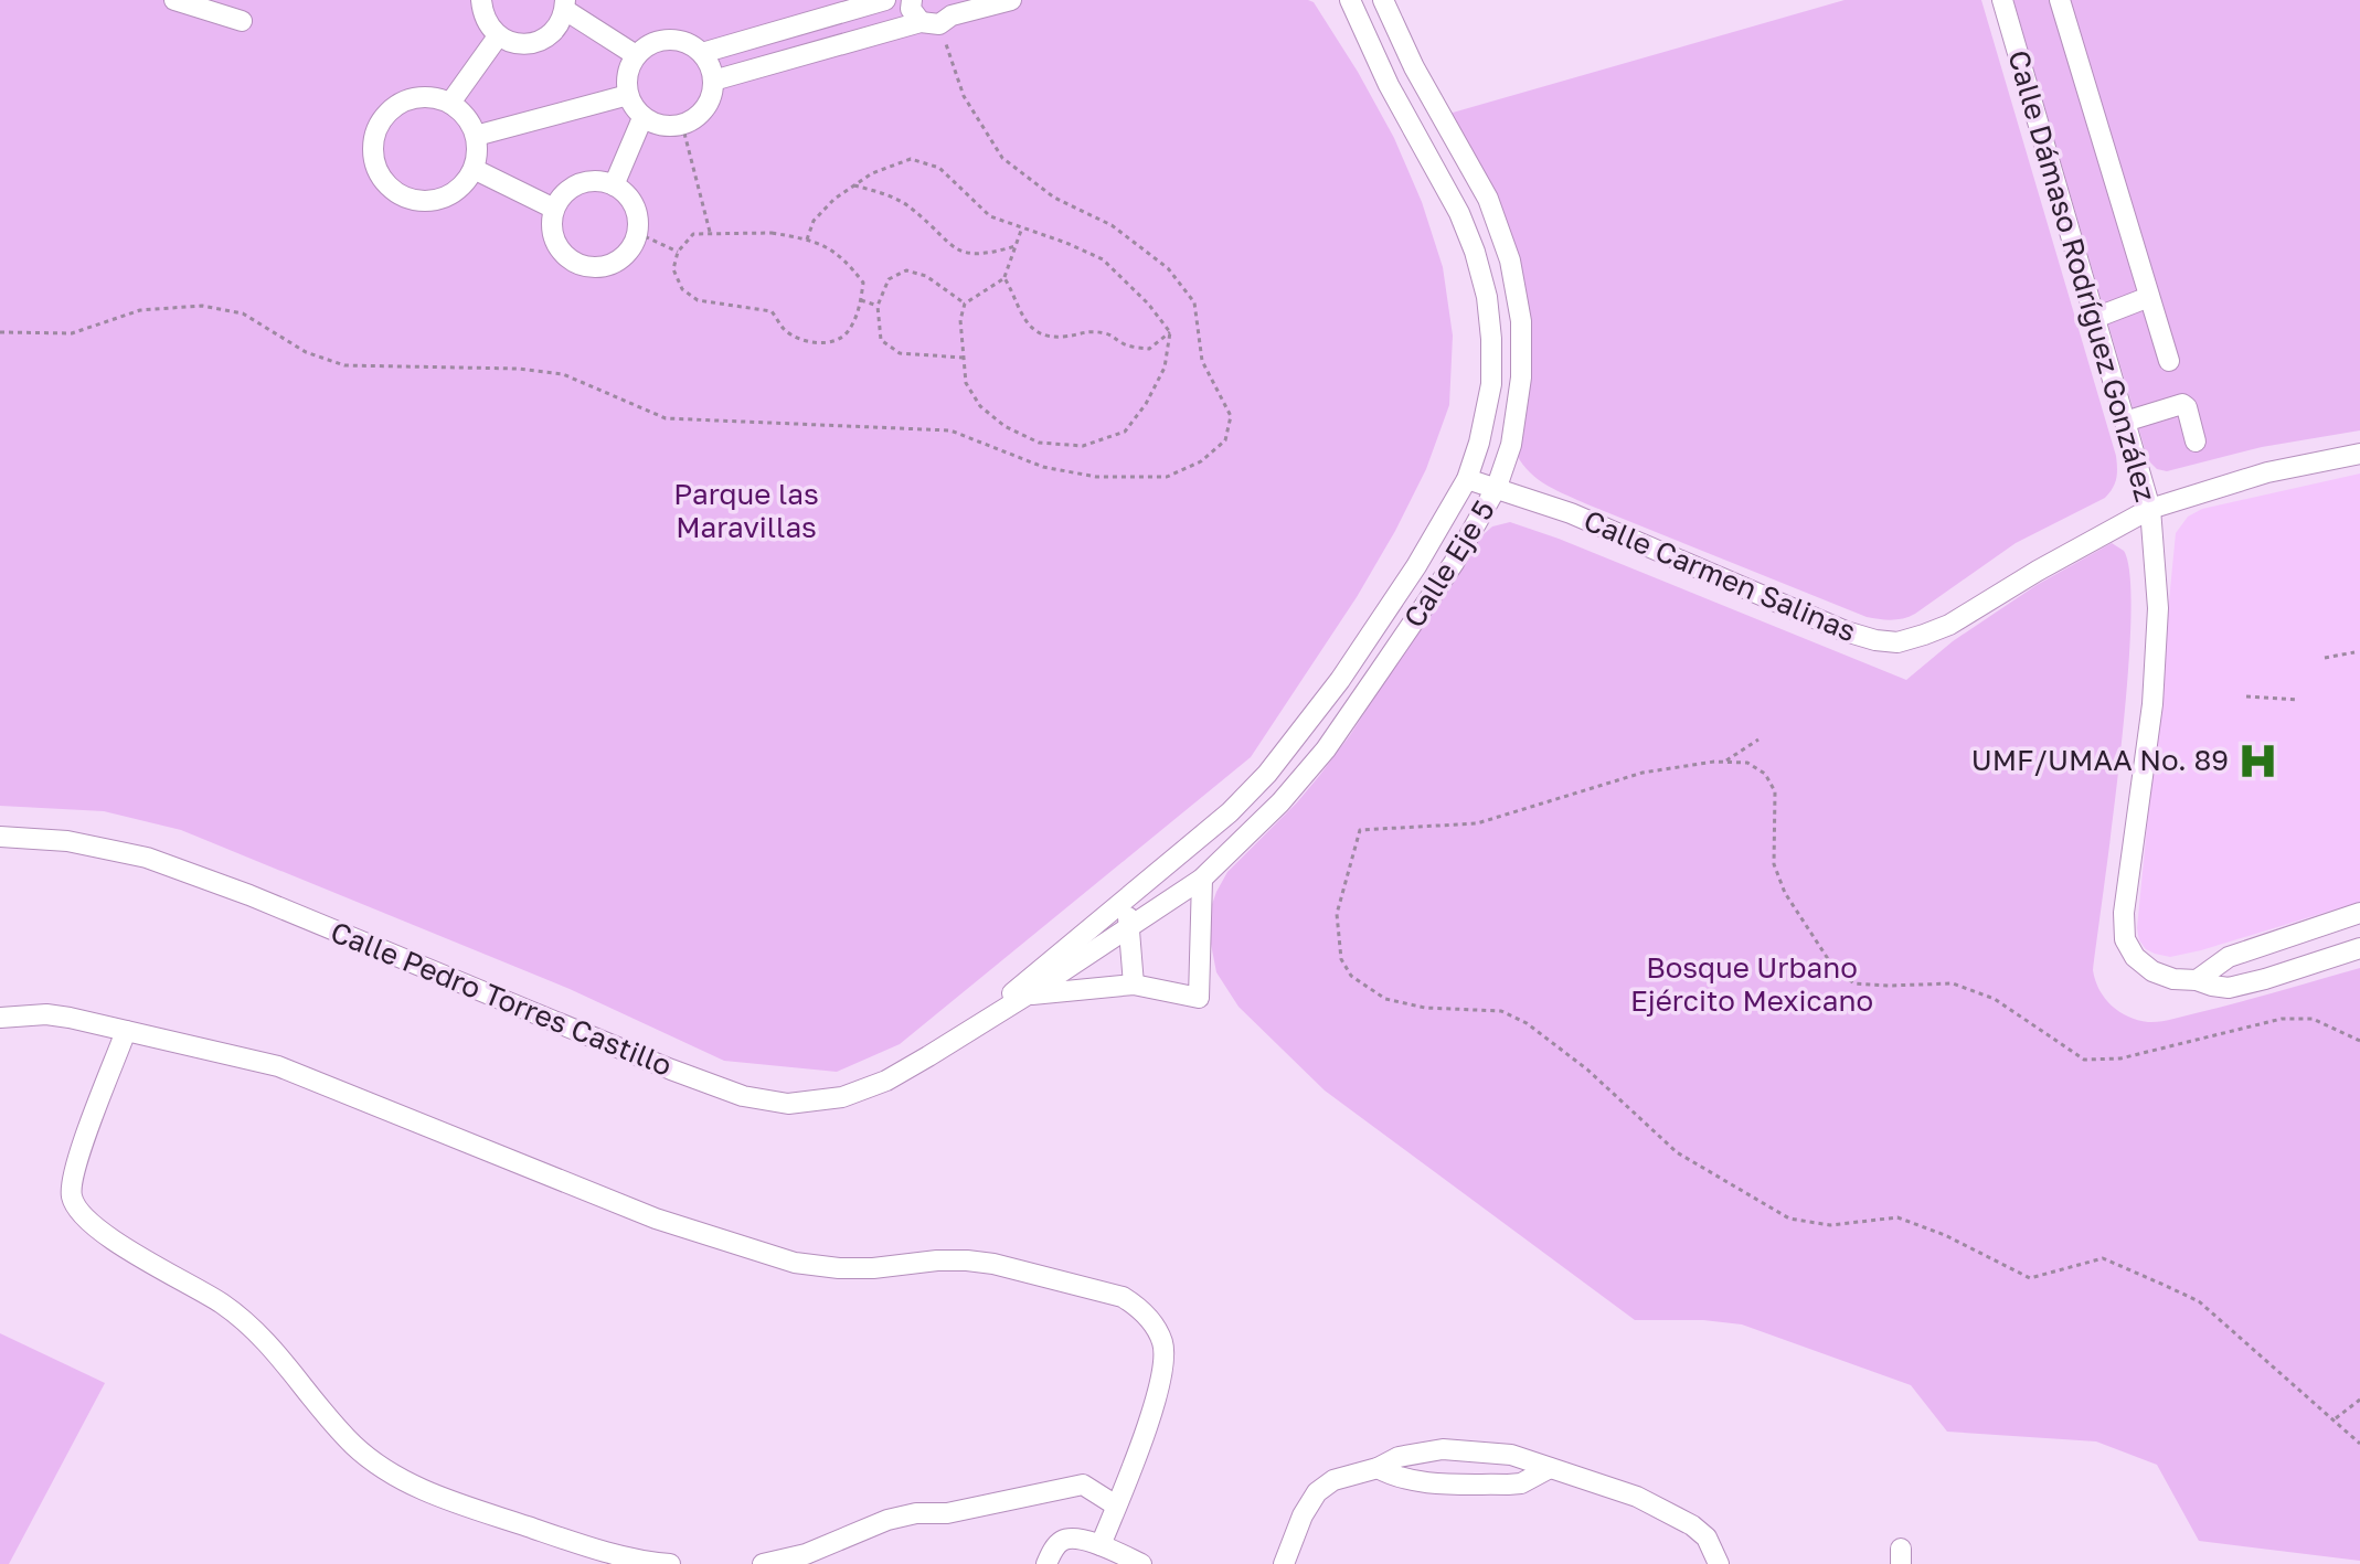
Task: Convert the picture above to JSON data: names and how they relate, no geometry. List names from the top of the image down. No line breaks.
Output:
{"streets":{"street":["Calle Dámaso Rodríguez González","Calle Eje 5","Calle Carmen Salinas","Calle Pedro Torres Castillo"]},"crossings":[["Calle Dámaso Rodríguez González","Calle Carmen Salinas"],["Calle Eje 5","Calle Carmen Salinas"],["Calle Eje 5","Calle Pedro Torres Castillo"]],"parks":["Parque las Maravillas","Bosque Urbano Ejército Mexicano"],"places":{"hospital":["UMF/UMAA No. 89"]}}
